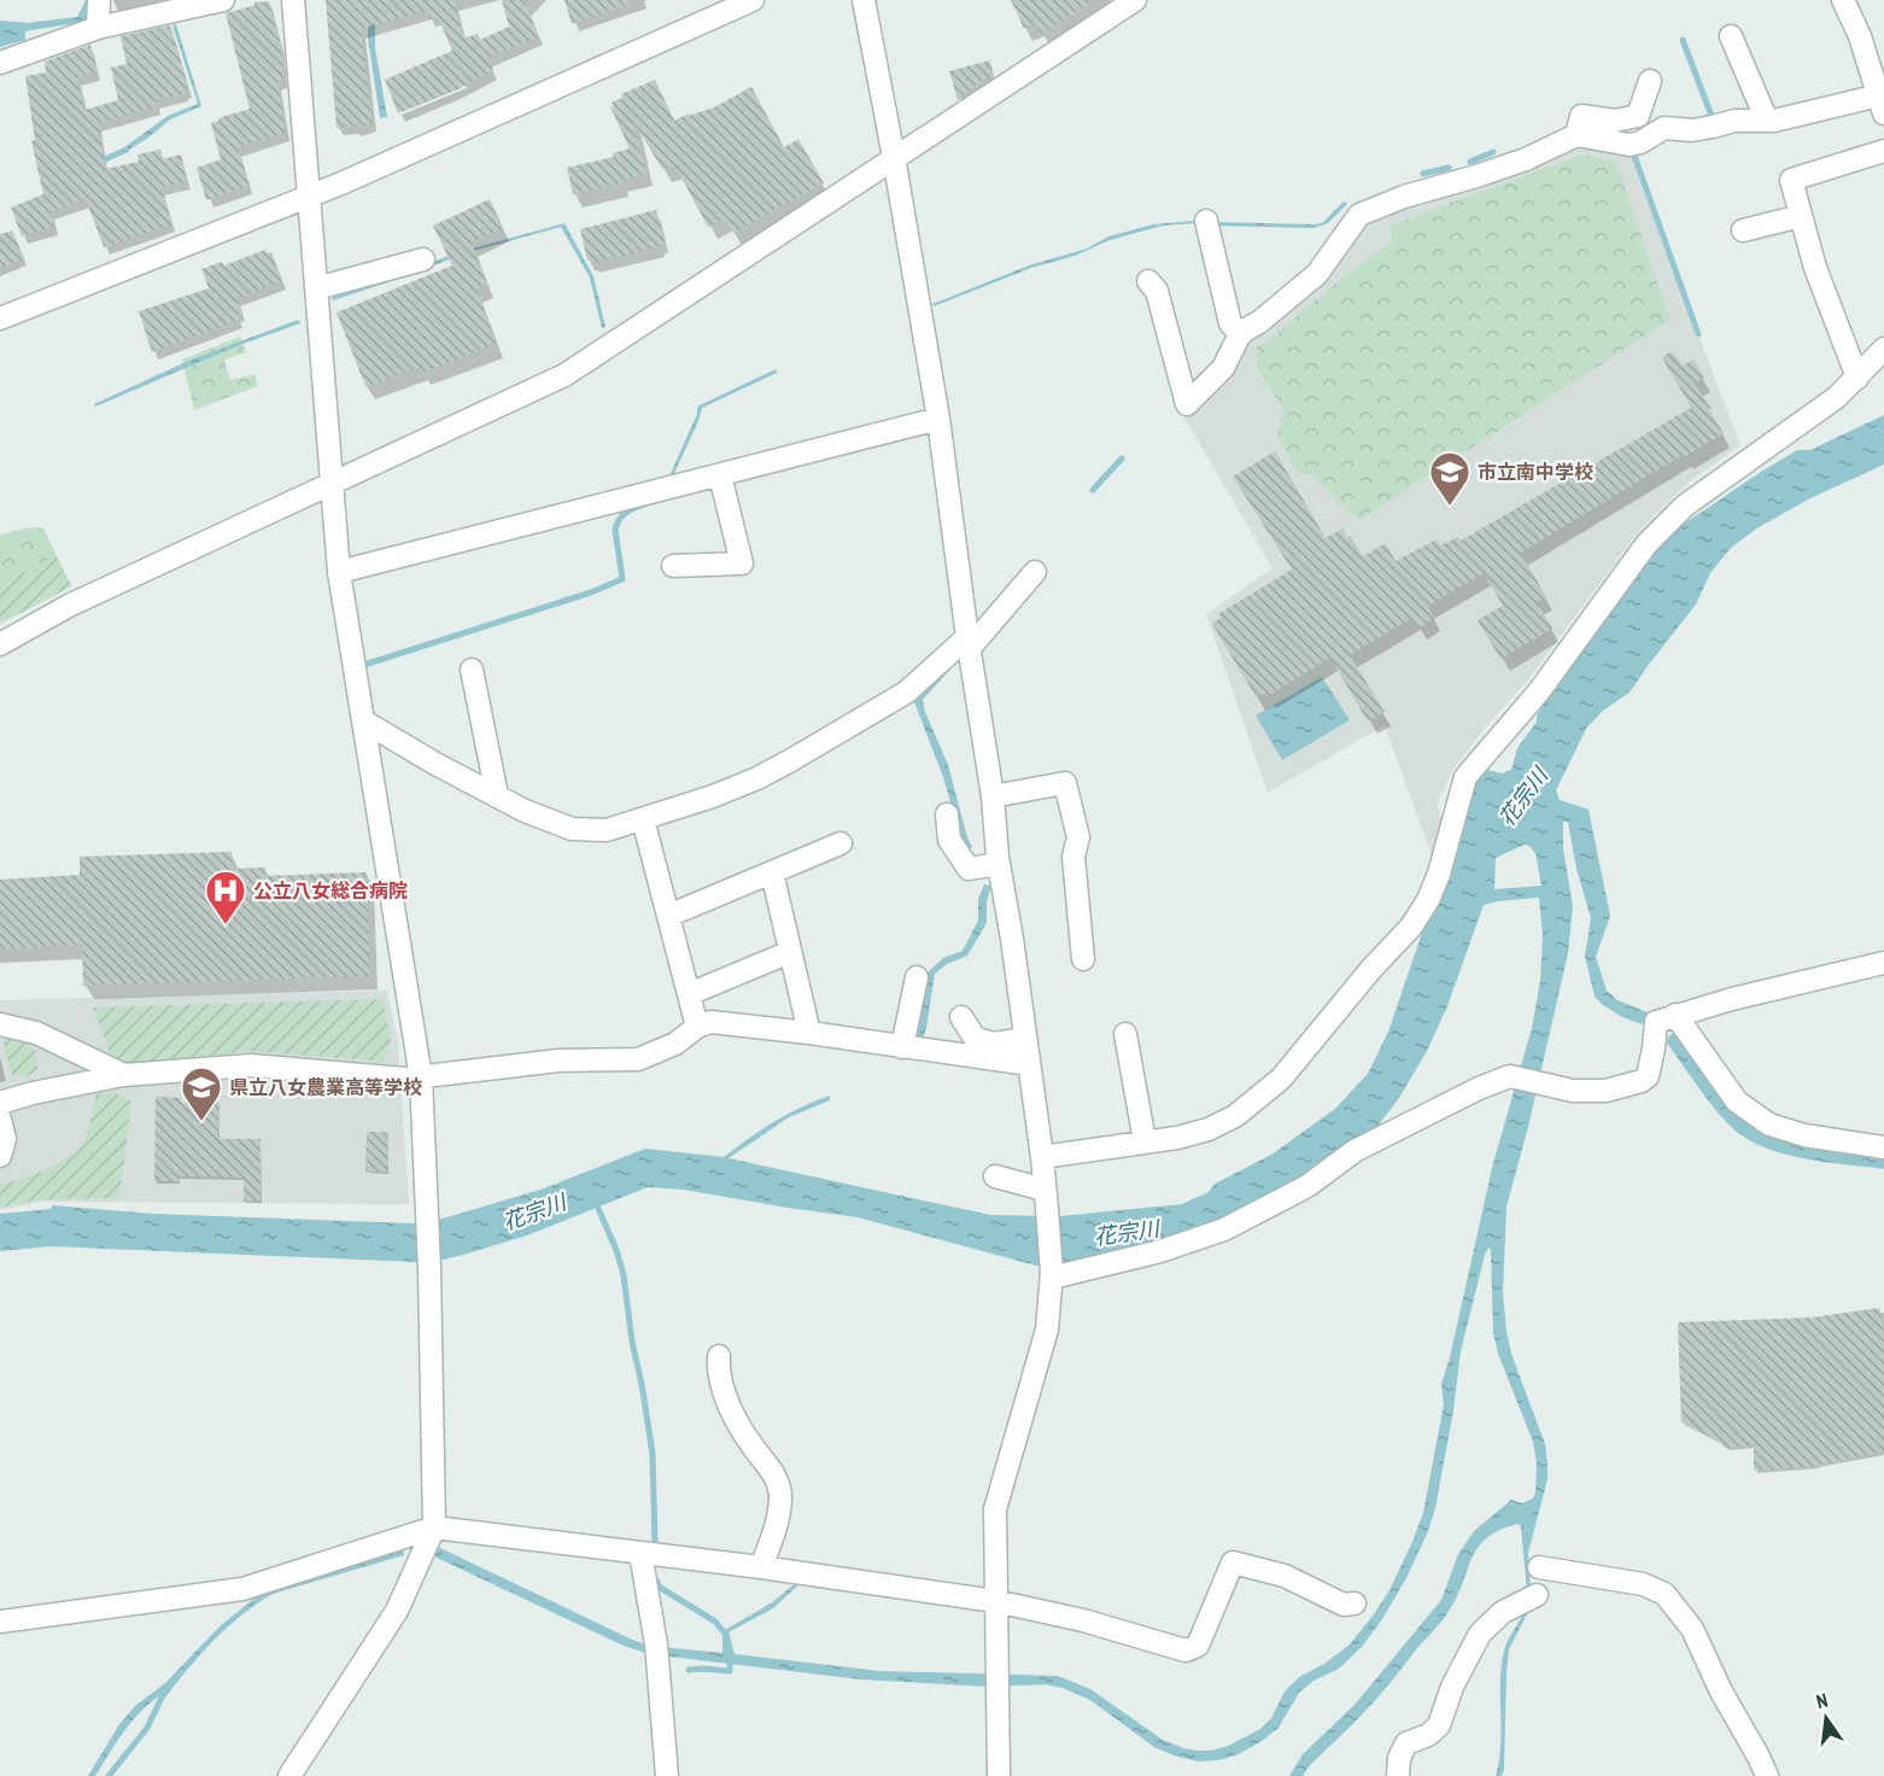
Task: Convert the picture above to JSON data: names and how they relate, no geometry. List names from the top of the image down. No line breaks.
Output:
{"water":["花宗川"],"places":{"school or university":["市立南中学校","県立八女農業高等学校"],"hospital":["公立八女総合病院"]},"north":"top"}
